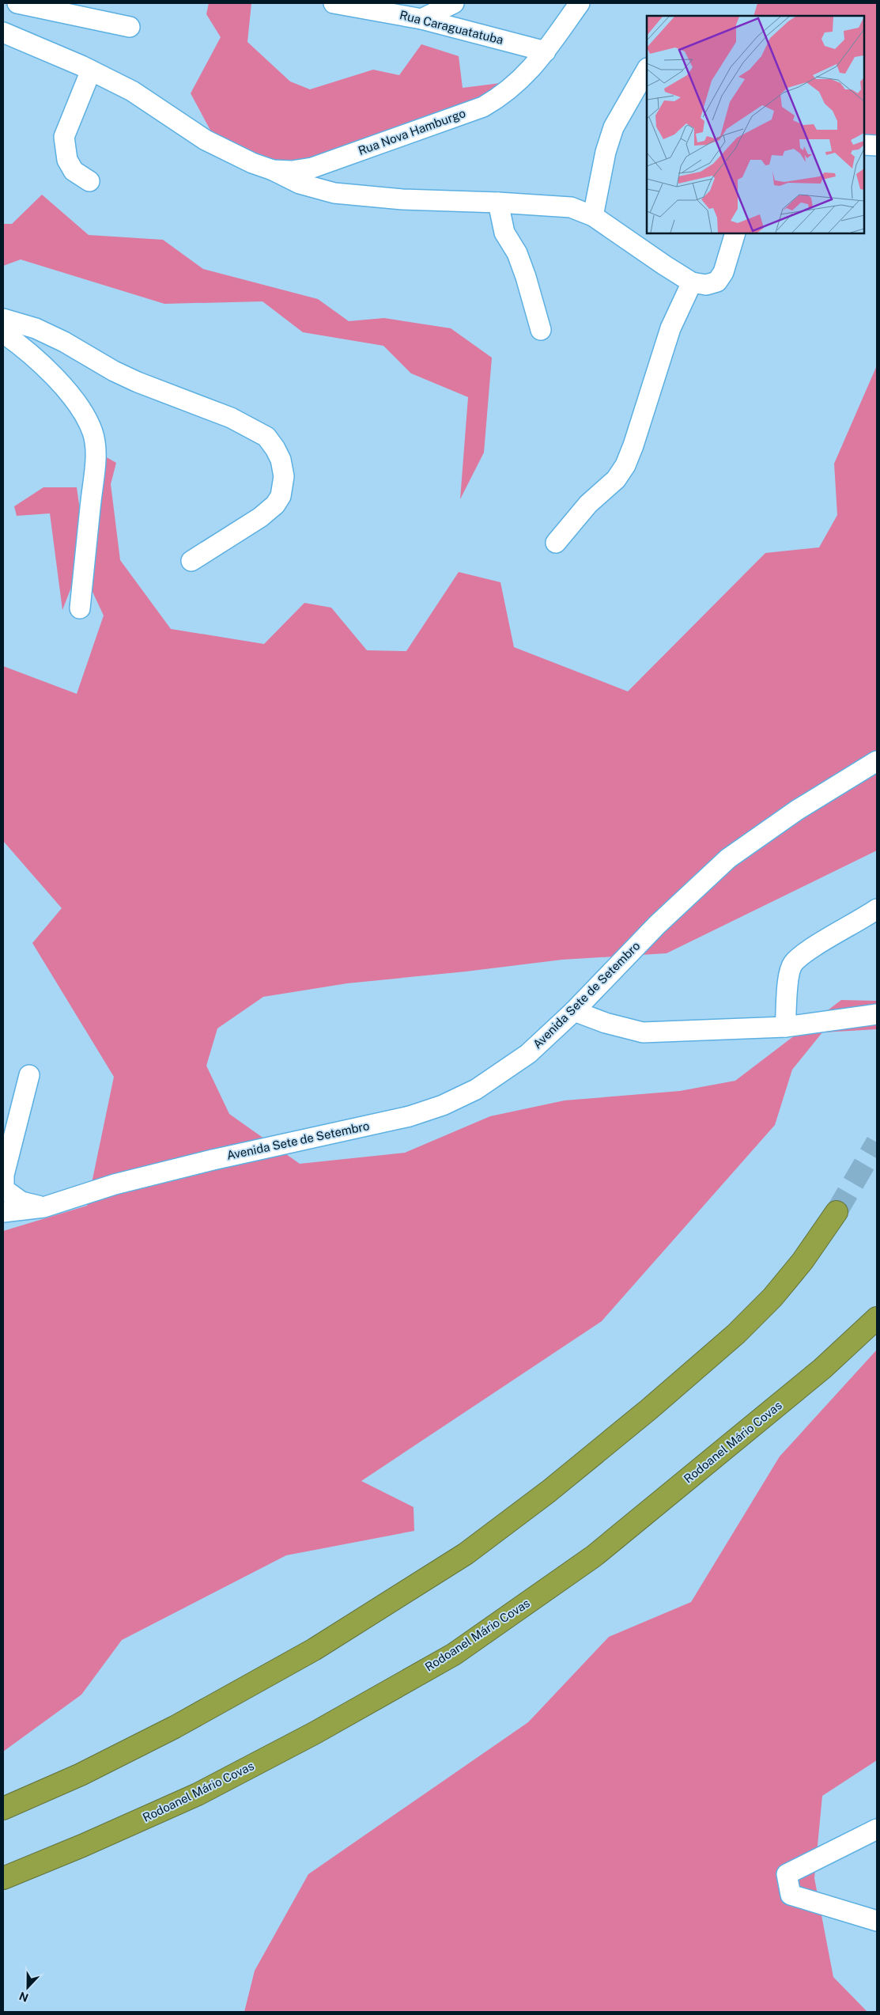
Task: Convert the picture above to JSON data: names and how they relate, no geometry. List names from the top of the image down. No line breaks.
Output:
{"streets":{"highway":["Rodoanel Mário Covas"],"street":["Rua Caraguatatuba","Rua Nova Hamburgo","Avenida Sete de Setembro"]},"crossings":[["Rua Caraguatatuba","Rua Nova Hamburgo"]],"north":"bottom"}
